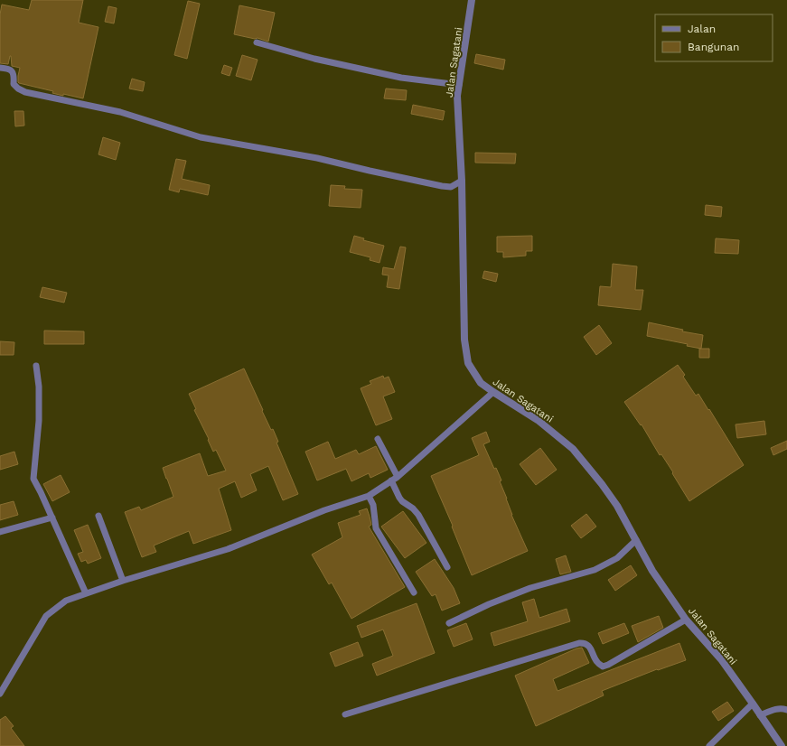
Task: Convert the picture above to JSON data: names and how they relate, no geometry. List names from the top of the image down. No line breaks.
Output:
{"streets":{"street":["Jalan Sagatani"]},"legend":["Jalan","Bangunan"]}
